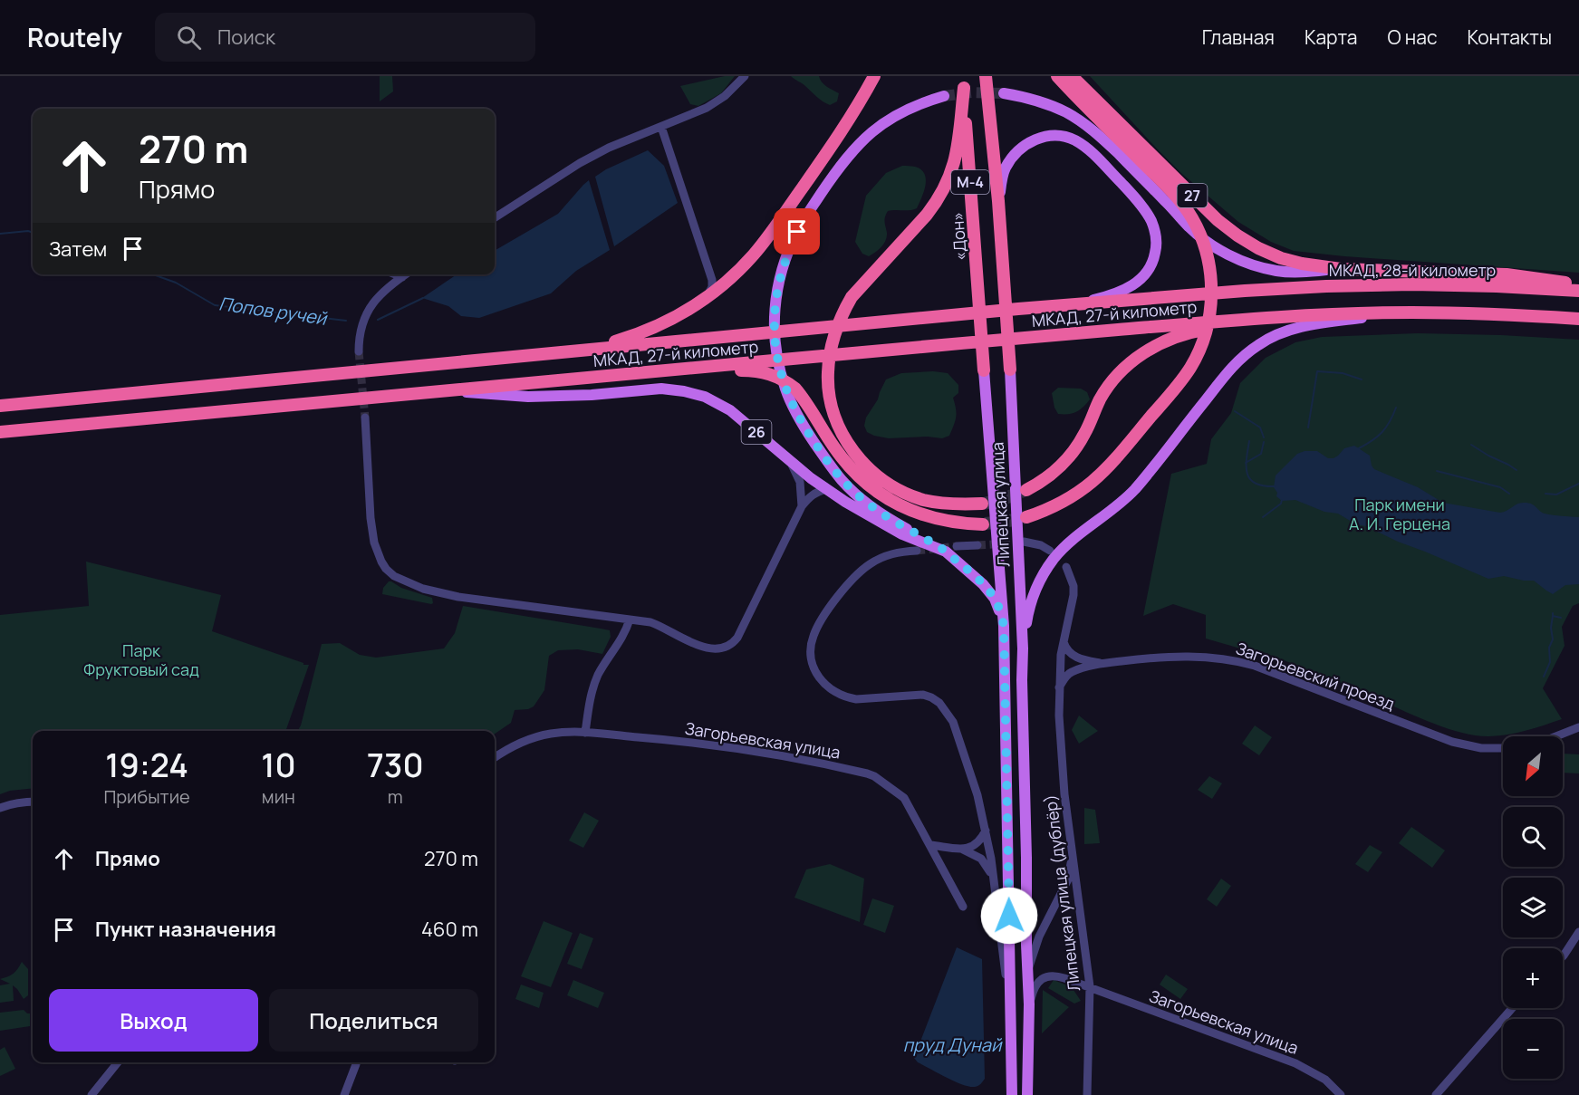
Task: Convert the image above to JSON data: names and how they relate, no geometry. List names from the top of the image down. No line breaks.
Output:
{"streets":{"highway":["М-4","27","«Дон»","МКАД, 28-й километр","МКАД, 27-й километр"],"main road":["26","Липецкая улица"],"street":["Загорьевский проезд","Загорьевская улица","Липецкая улица (дублёр)"]},"crossings":[["М-4","Липецкая улица"],["«Дон»","Липецкая улица"],["МКАД, 28-й километр","МКАД, 27-й километр"],["МКАД, 27-й километр","26"],["26","Липецкая улица"],["Липецкая улица","Загорьевская улица"],["Загорьевская улица","Липецкая улица (дублёр)"]],"water":["Попов ручей","пруд Дунай"],"parks":["Парк имени А. И. Герцена","Парк Фруктовый сад"],"north":"bottom left","page":{"header":"Routely","search":"Поиск","nav":["Главная","Карта","О нас","Контакты"],"turn":["270 m","Прямо"],"then":"Затем","eta":["19:24","Прибытие","10","мин","730","m"],"map_buttons":["+","−"],"list":[{"name":"Прямо","value":"270 m"},{"name":"Пункт назначения","value":"460 m"}],"buttons":["Выход","Поделиться"]}}
